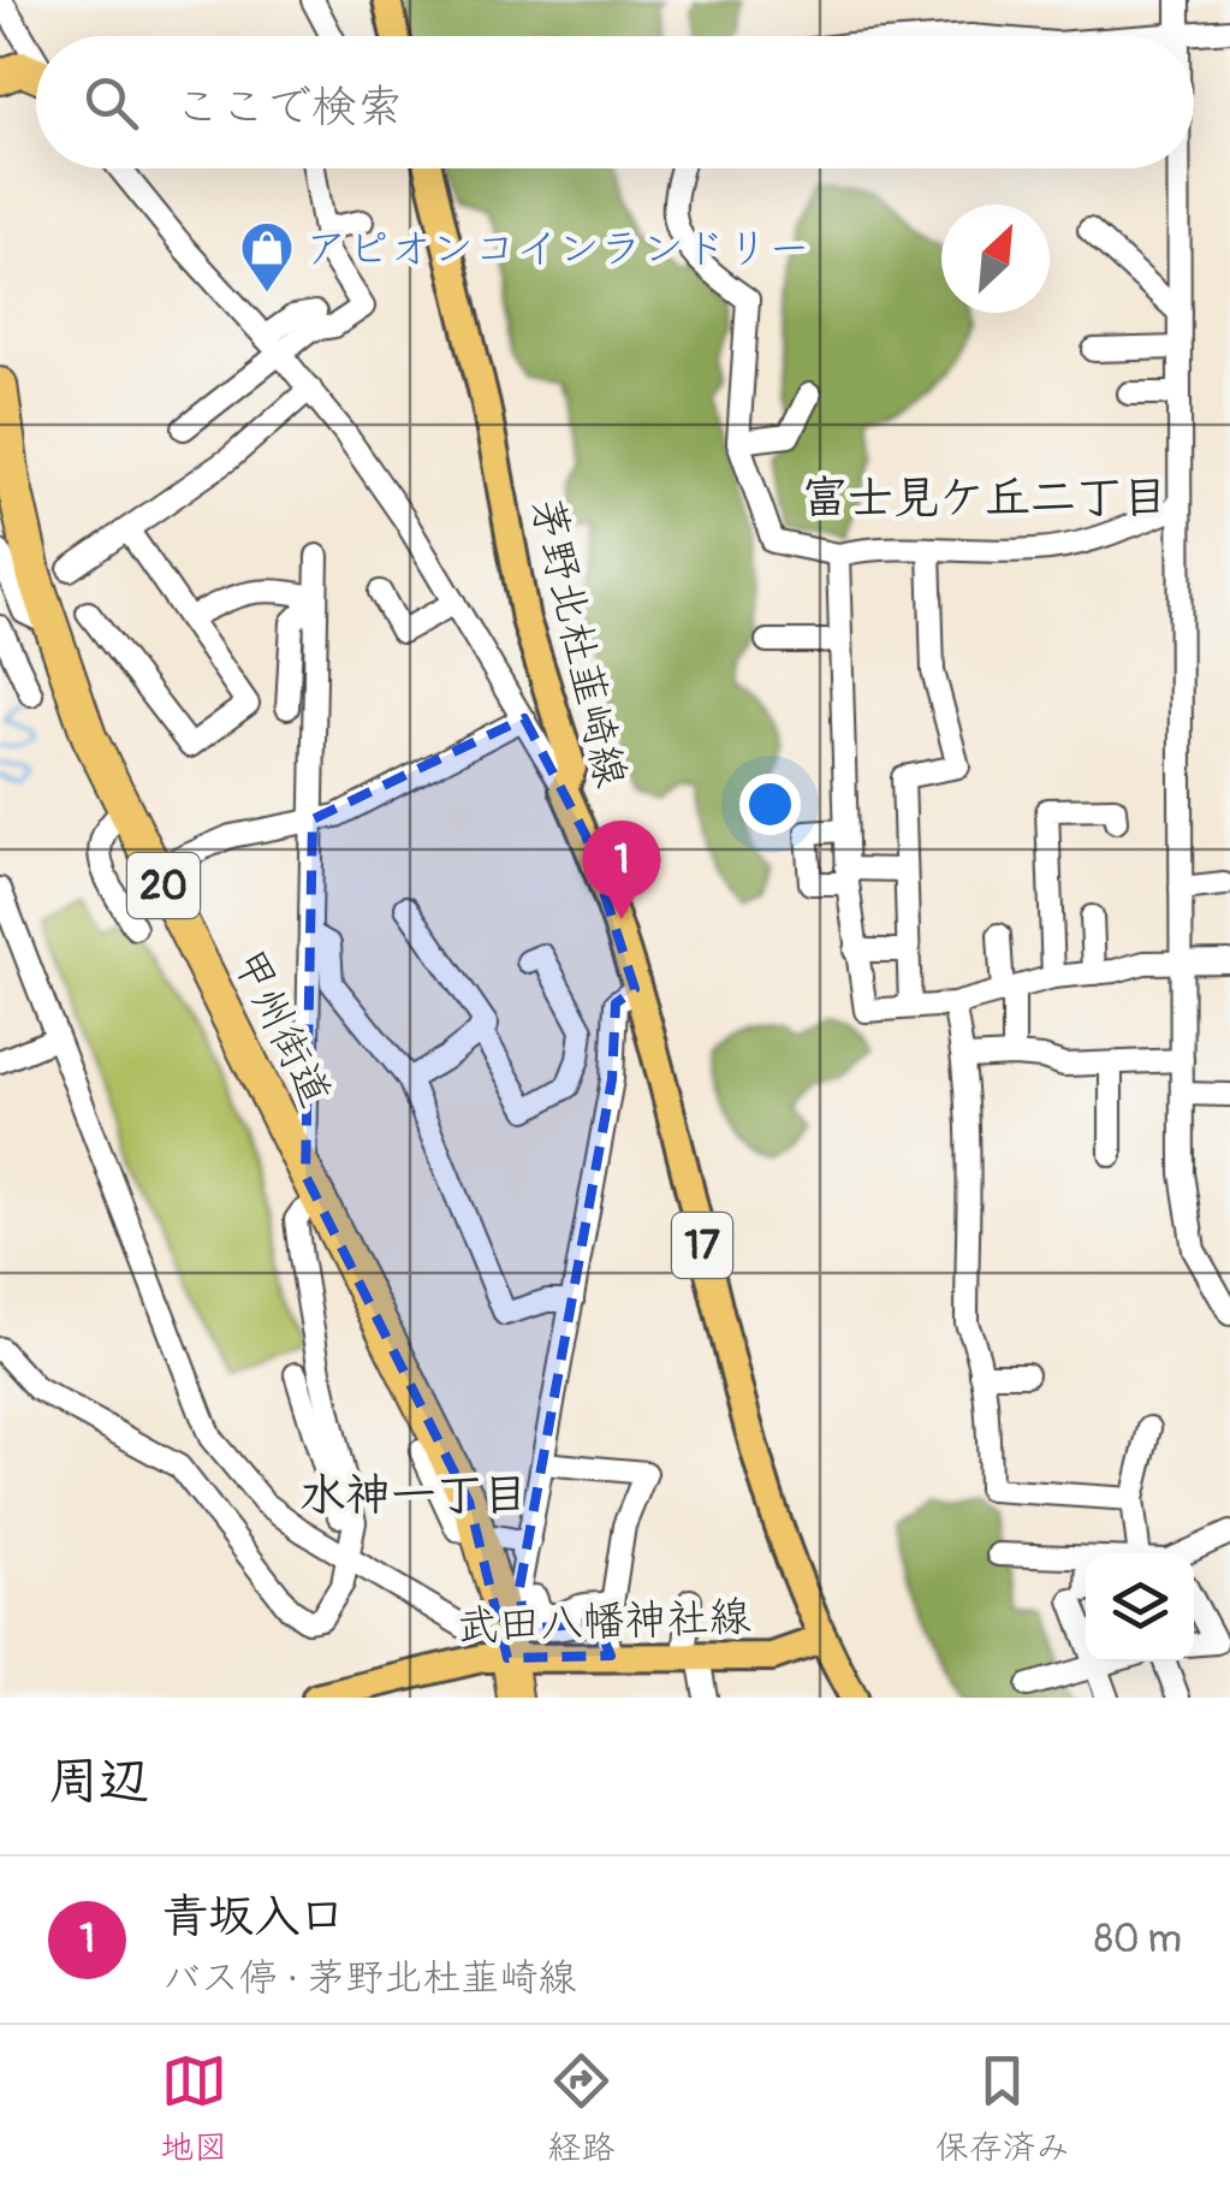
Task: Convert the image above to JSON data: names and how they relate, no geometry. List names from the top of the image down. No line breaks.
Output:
{"streets":{"highway":["20","甲州街道"],"main road":["茅野北杜韮崎線","17","武田八幡神社線"]},"crossings":[["茅野北杜韮崎線","武田八幡神社線"],["甲州街道","武田八幡神社線"]],"districts":["富士見ケ丘二丁目","水神一丁目"],"places":{"shop":["アピオンコインランドリー"]},"north":"top right","page":{"search":"ここで検索","pins":"1","heading":"周辺","list":[{"mark":"1","name":"青坂入口","note":"バス停 · 茅野北杜韮崎線","value":"80 m"}],"nav":["地図","経路","保存済み"]}}
